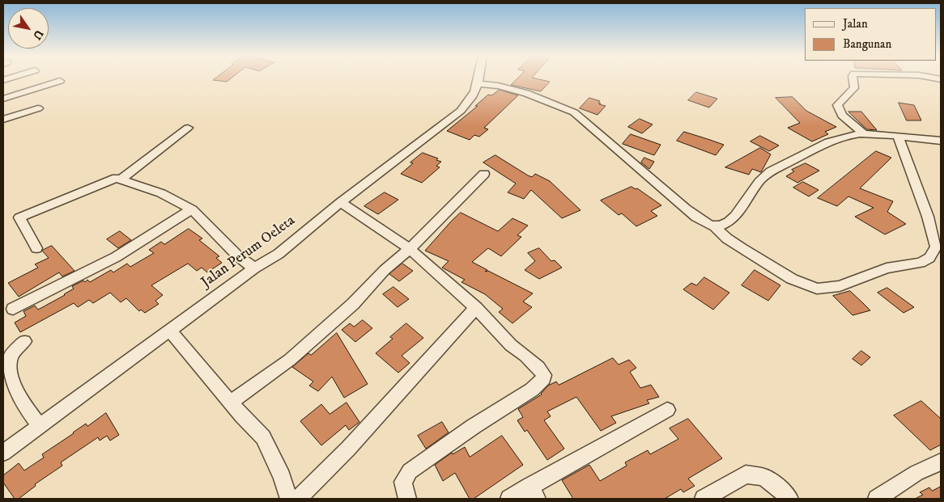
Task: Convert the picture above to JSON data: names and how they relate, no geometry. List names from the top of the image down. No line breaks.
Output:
{"streets":{"street":["Jalan Perum Oeleta"]},"legend":["Jalan","Bangunan"],"north":"bottom right"}
